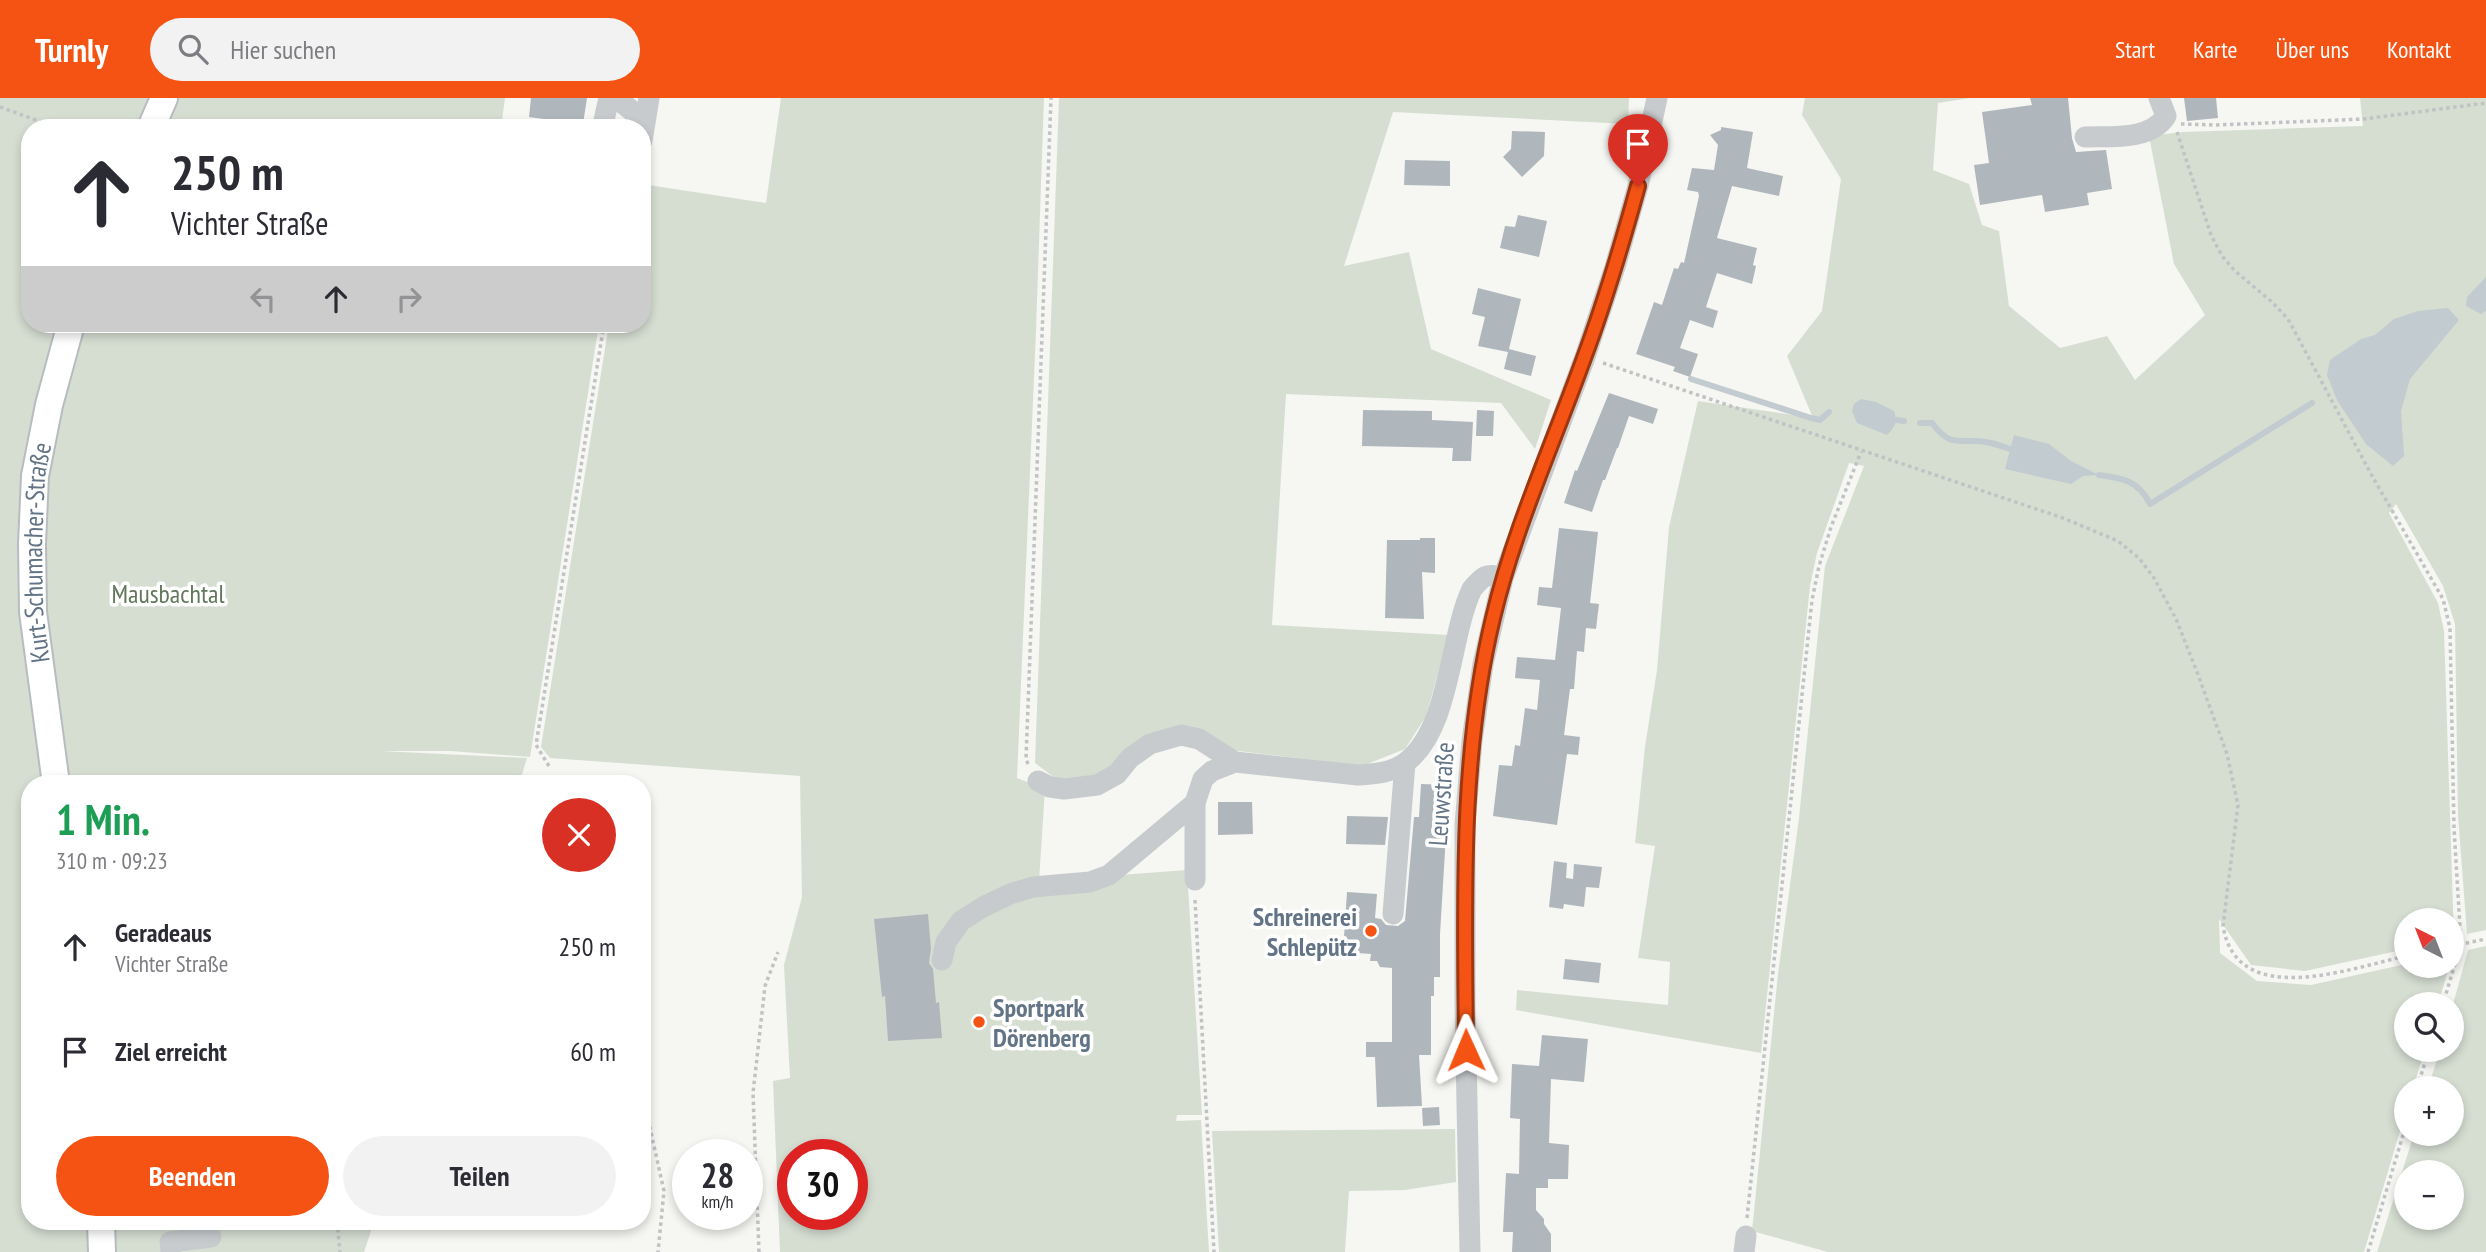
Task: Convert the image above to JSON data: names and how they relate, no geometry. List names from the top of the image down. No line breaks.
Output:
{"streets":{"main road":["Kurt-Schumacher-Straße"],"street":["Leuwstraße"]},"parks":["Mausbachtal"],"places":["Schreinerei Schlepütz","Sportpark Dörenberg"],"north":"top left","page":{"header":"Turnly","search":"Hier suchen","nav":["Start","Karte","Über uns","Kontakt"],"turn":["250 m","Vichter Straße"],"heading":["1 Min.","310 m · 09:23"],"list":[{"name":"Geradeaus","note":"Vichter Straße","value":"250 m"},{"name":"Ziel erreicht","value":"60 m"}],"map_buttons":["+","−"],"buttons":["Beenden","Teilen"],"speed":"28 km/h","limit":"30"}}
